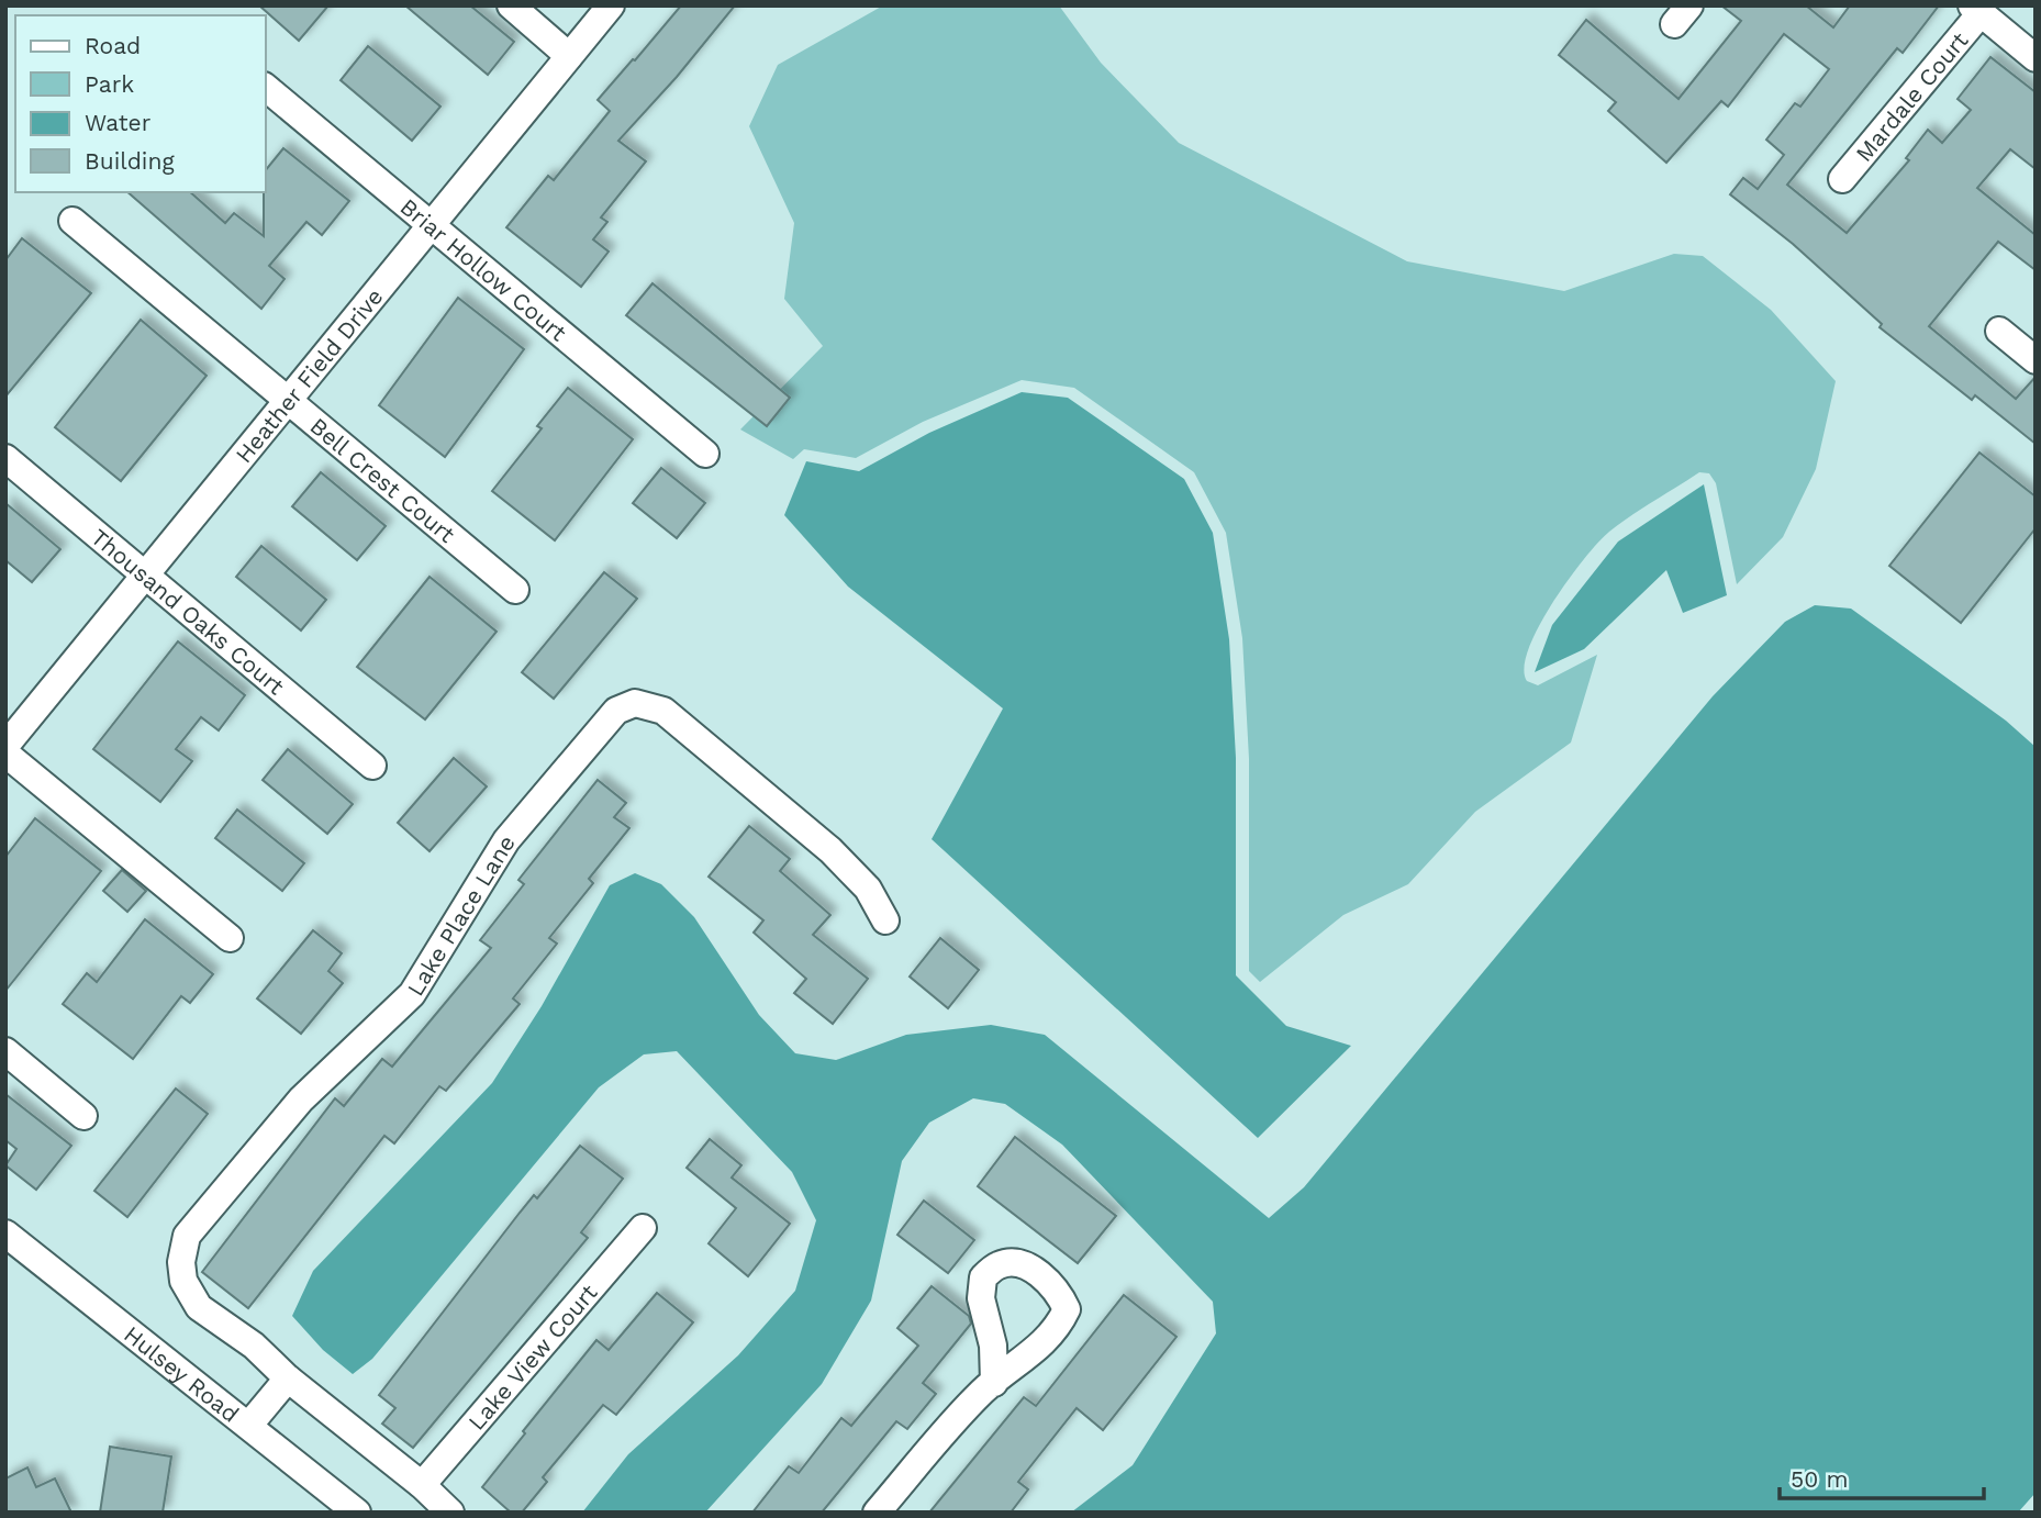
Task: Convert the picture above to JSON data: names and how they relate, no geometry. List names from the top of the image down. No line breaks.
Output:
{"streets":{"street":["Mardale Court","Briar Hollow Court","Heather Field Drive","Bell Crest Court","Thousand Oaks Court","Lake Place Lane","Lake View Court","Hulsey Road"]},"crossings":[["Briar Hollow Court","Heather Field Drive"],["Heather Field Drive","Bell Crest Court"],["Heather Field Drive","Thousand Oaks Court"],["Lake Place Lane","Lake View Court"]],"legend":["Road","Park","Water","Building"],"scale_bar":"50 m"}
